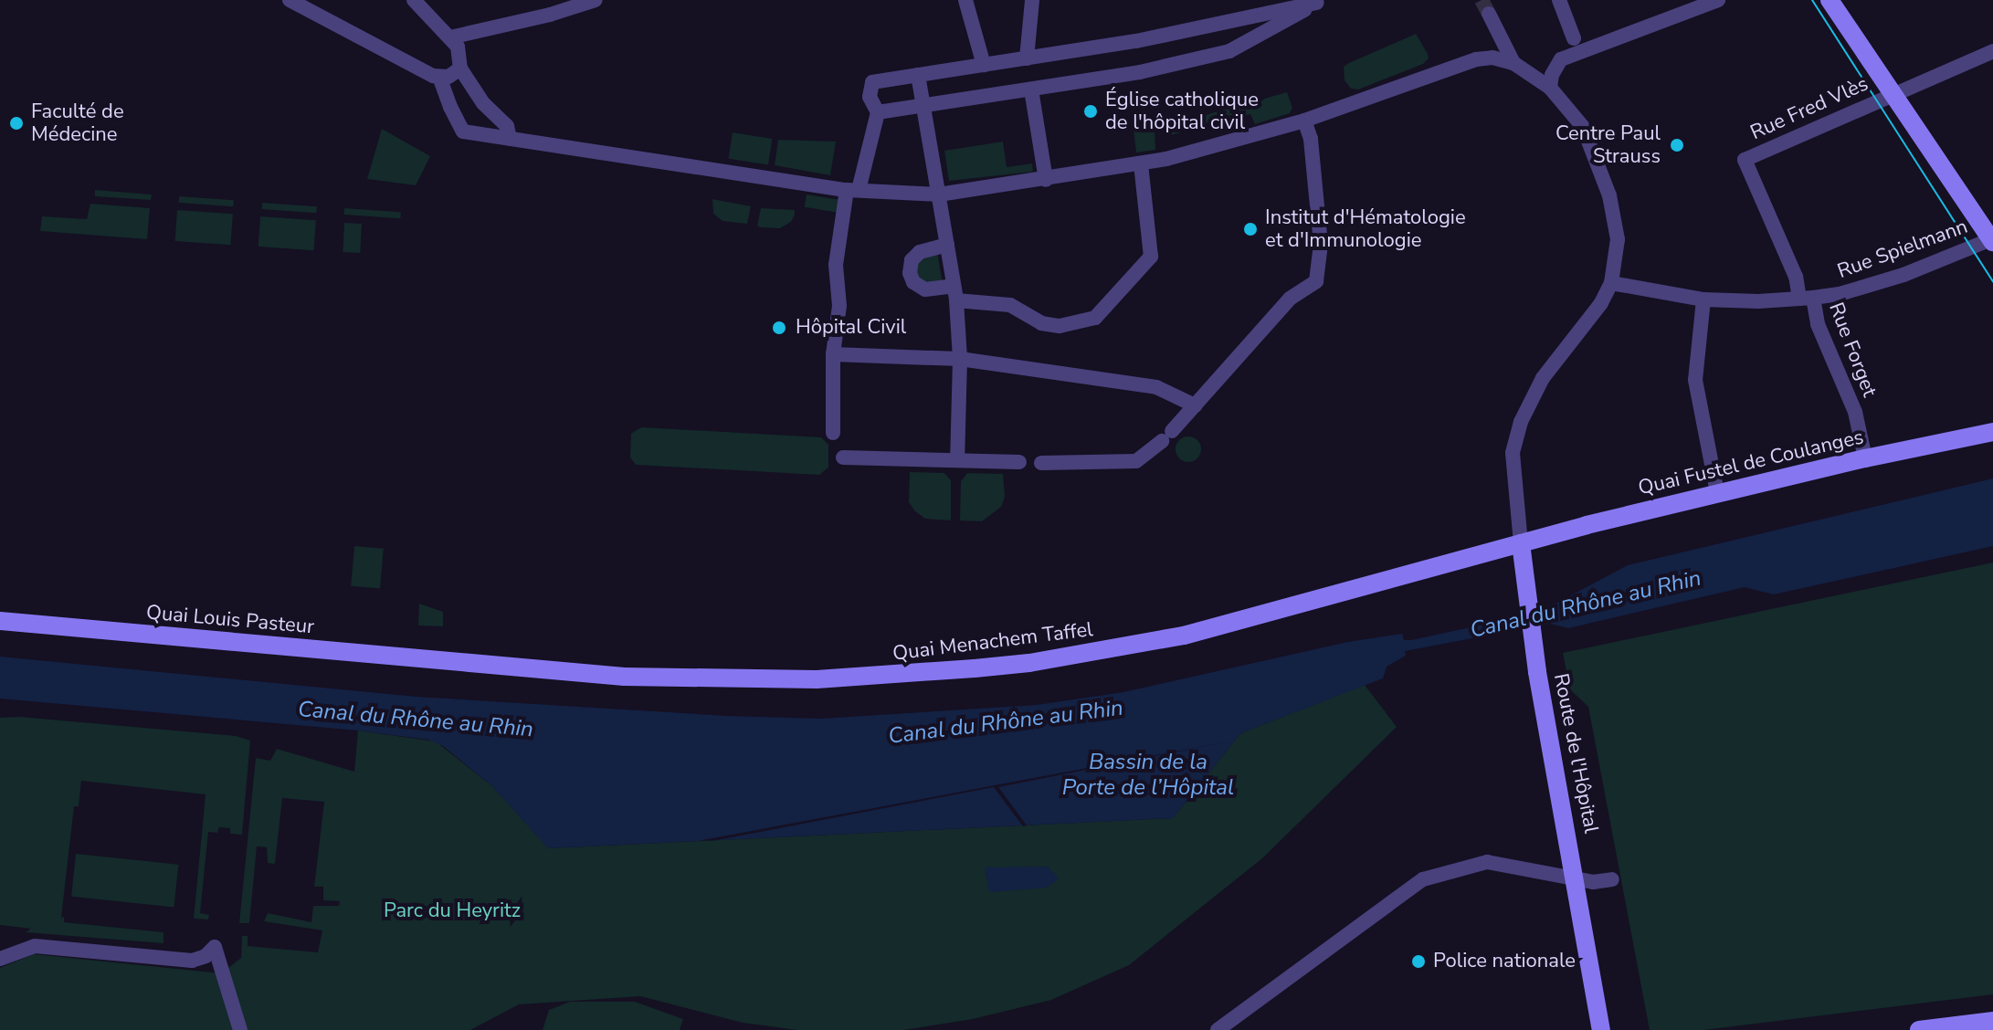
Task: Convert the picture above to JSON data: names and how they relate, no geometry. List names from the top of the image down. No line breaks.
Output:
{"streets":{"main road":["Quai Fustel de Coulanges","Quai Louis Pasteur","Quai Menachem Taffel","Route de l'Hôpital"],"street":["Rue Fred Vlès","Rue Spielmann","Rue Forget"]},"crossings":[["Rue Fred Vlès","Rue Forget"],["Rue Spielmann","Rue Forget"],["Rue Forget","Quai Fustel de Coulanges"],["Quai Fustel de Coulanges","Quai Menachem Taffel"],["Quai Fustel de Coulanges","Route de l'Hôpital"],["Quai Louis Pasteur","Quai Menachem Taffel"],["Quai Menachem Taffel","Route de l'Hôpital"]],"water":["Canal du Rhône au Rhin","Bassin de la Porte de l’Hôpital"],"parks":["Parc du Heyritz"],"places":["Église catholique de l'hôpital civil","Faculté de Médecine","Centre Paul Strauss","Institut d'Hématologie et d'Immunologie","Hôpital Civil","Police nationale"]}
